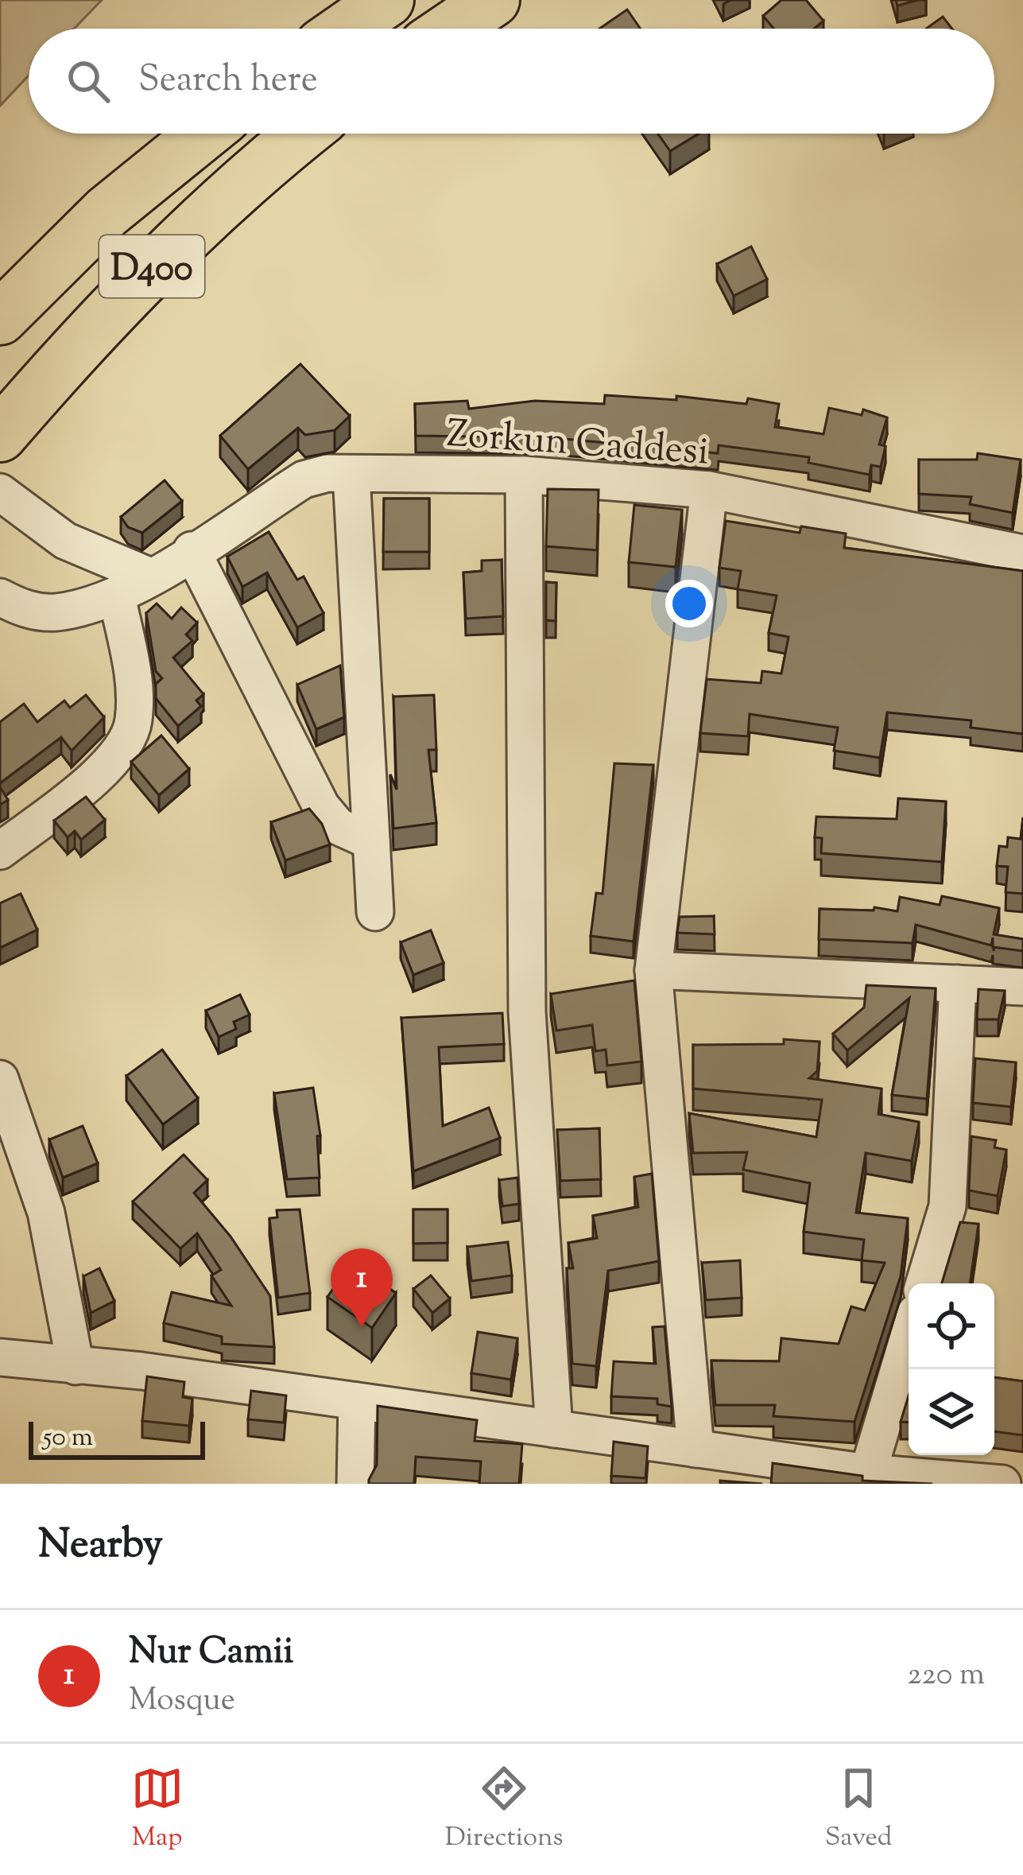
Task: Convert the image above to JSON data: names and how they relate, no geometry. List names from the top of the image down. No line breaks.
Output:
{"streets":{"highway":["D400"],"street":["Zorkun Caddesi"]},"scale_bar":"50 m","page":{"search":"Search here","pins":"1","scale":"50 m","heading":"Nearby","list":[{"mark":"1","name":"Nur Camii","note":"Mosque","value":"220 m"}],"nav":["Map","Directions","Saved"]}}
